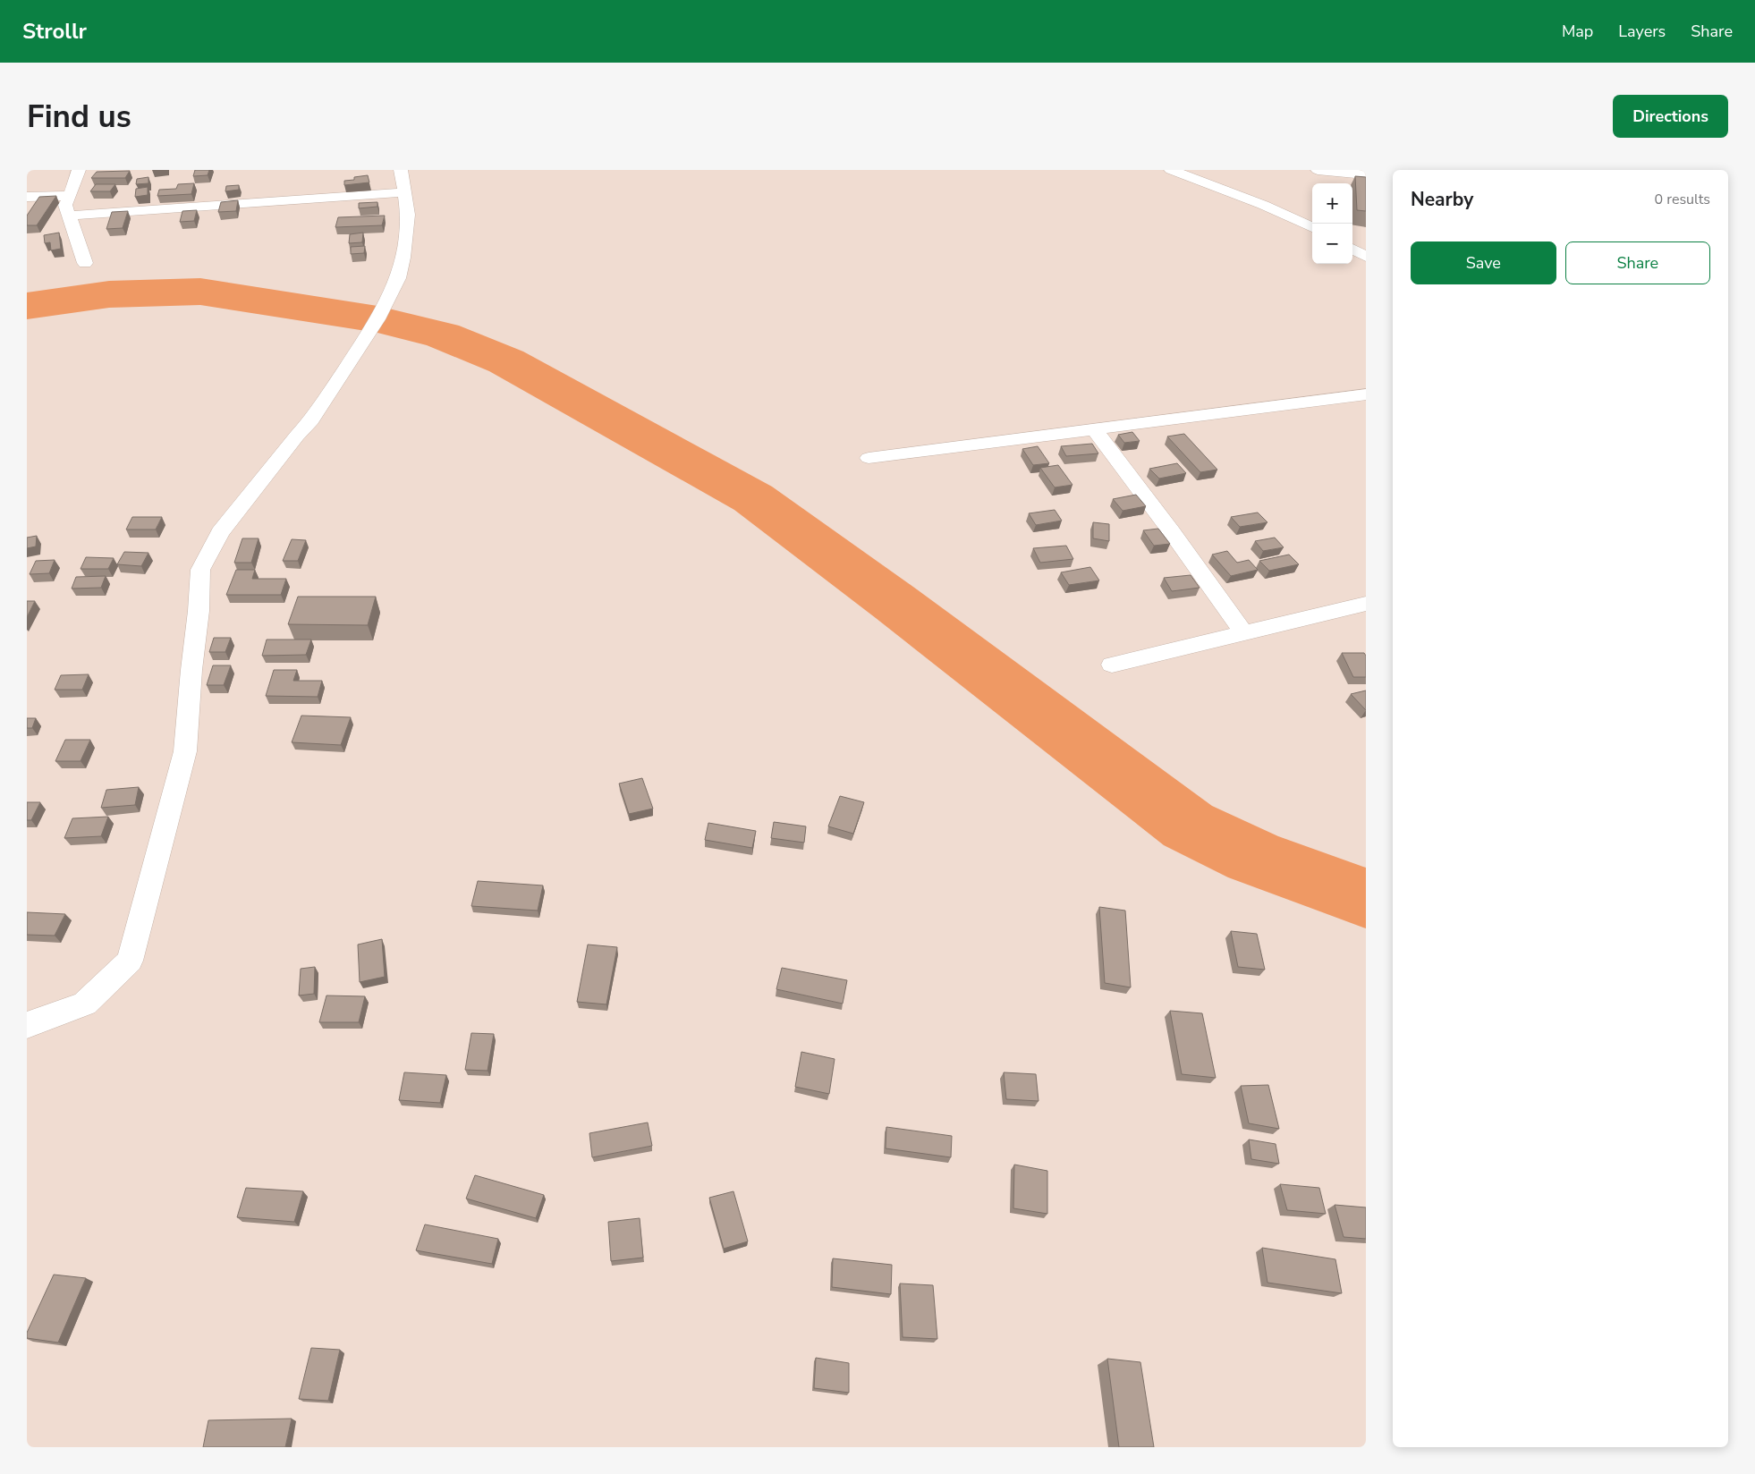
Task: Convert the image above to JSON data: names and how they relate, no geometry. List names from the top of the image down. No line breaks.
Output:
{"page":{"header":"Strollr","nav":["Map","Layers","Share"],"buttons":["Directions",["Save","Share"]],"title":"Find us","heading":["Nearby","0 results"],"map_buttons":["+","−"]}}
